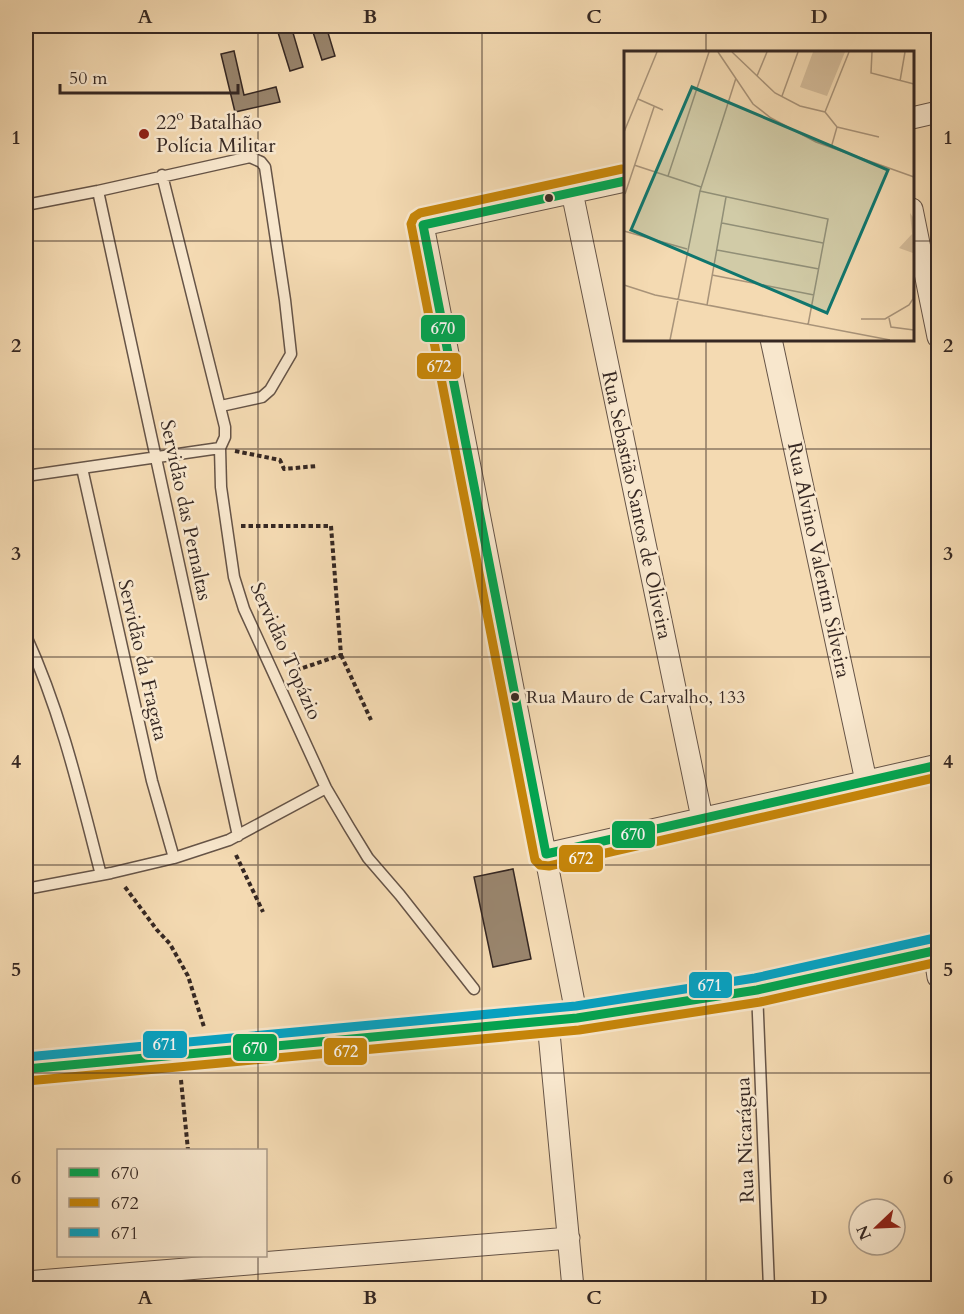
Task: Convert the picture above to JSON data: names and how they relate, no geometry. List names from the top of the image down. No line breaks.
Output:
{"streets":{"street":["Rua Sebastião Santos de Oliveira","Rua Alvino Valentin Silveira"],"lane":["Servidão das Pernaltas","Servidão Topázio","Servidão da Fragata","Rua Nicarágua"]},"places":["22º Batalhão Polícia Militar","Rua Mauro de Carvalho, 133"],"lines":["transit line 672","transit line 670","transit line 671"],"legend":["670","672","671"],"scale_bar":"50 m","north":"bottom left","grid":{"columns":["A","B","C","D"],"rows":["1","2","3","4","5","6"]}}
